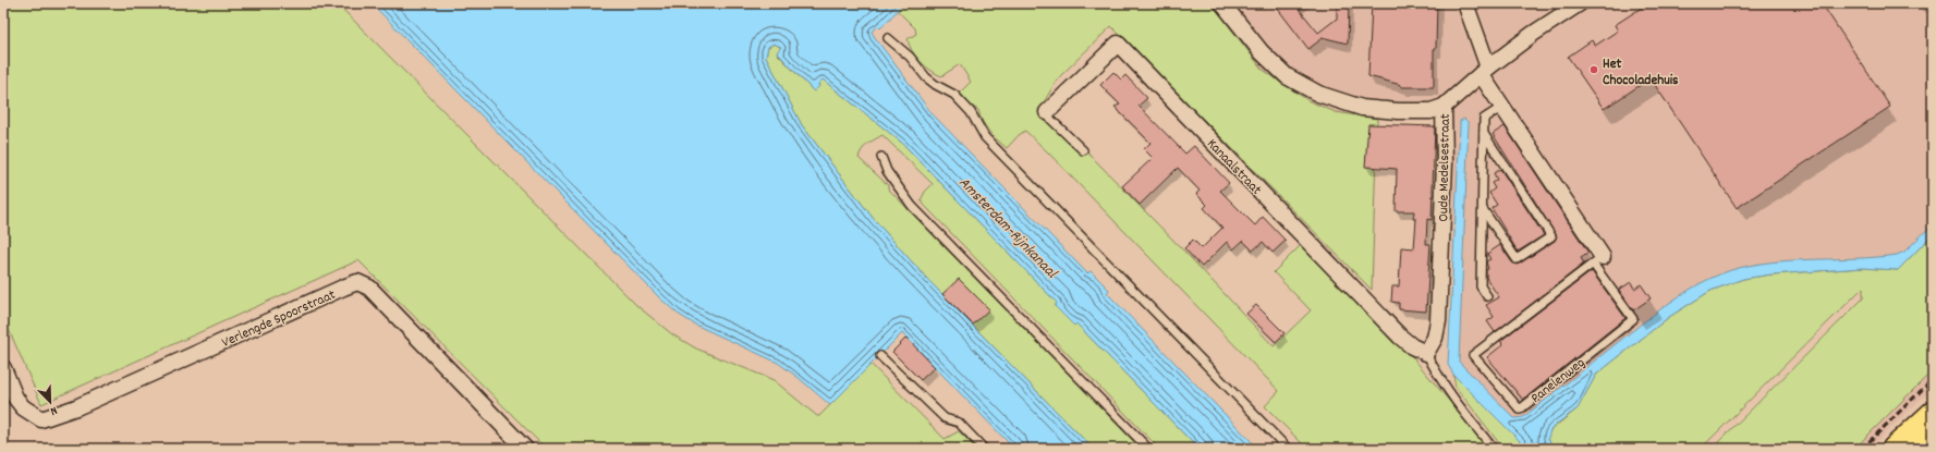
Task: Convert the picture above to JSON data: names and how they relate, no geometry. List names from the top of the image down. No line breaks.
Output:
{"streets":{"street":["Kanaalstraat","Oude Medelsestraat","Verlengde Spoorstraat","Panelenweg"]},"crossings":[["Kanaalstraat","Oude Medelsestraat"],["Oude Medelsestraat","Panelenweg"]],"water":["Amsterdam-Rijnkanaal"],"places":["Het Chocoladehuis"],"north":"bottom right"}
